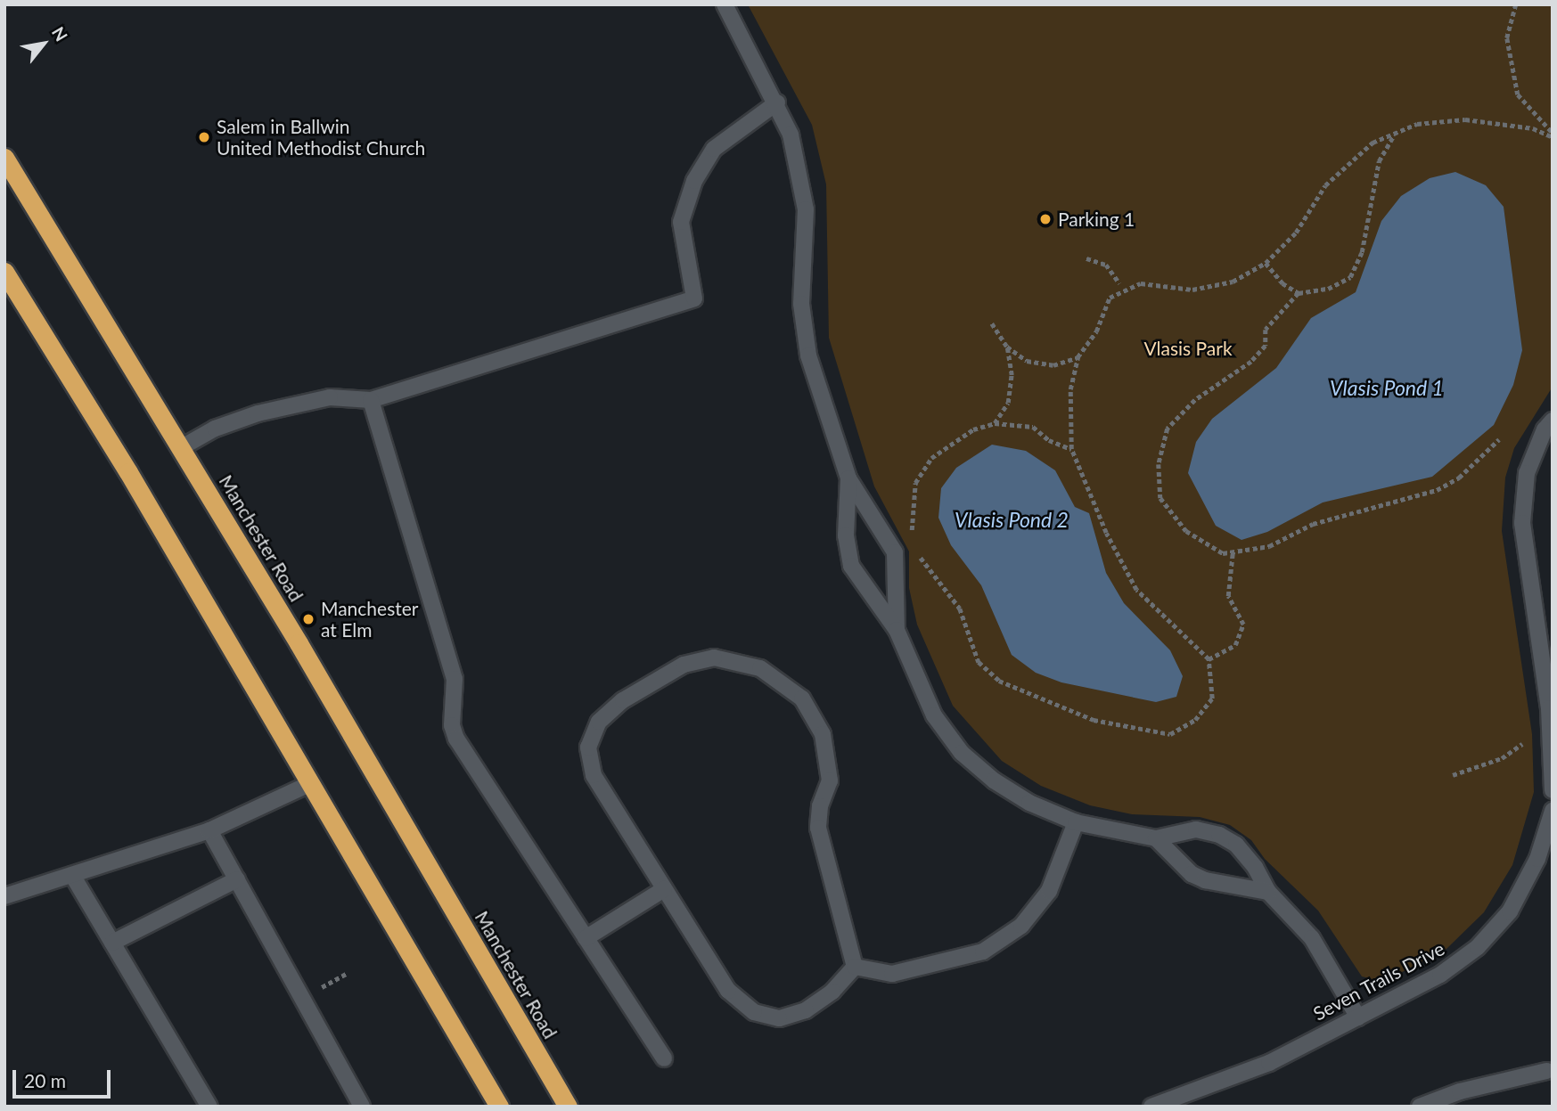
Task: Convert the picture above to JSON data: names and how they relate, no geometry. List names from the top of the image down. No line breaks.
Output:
{"streets":{"highway":["Manchester Road"],"street":["Seven Trails Drive"]},"water":["Vlasis Pond 1","Vlasis Pond 2"],"parks":["Vlasis Park"],"places":["Salem in Ballwin United Methodist Church","Parking 1","Manchester at Elm"],"scale_bar":"20 m","north":"top right"}
